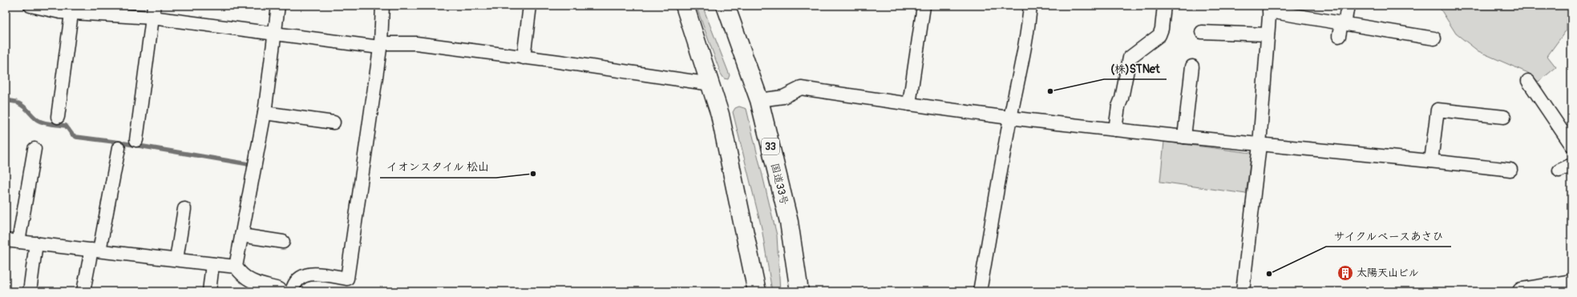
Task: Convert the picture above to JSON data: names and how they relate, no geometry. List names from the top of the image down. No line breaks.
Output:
{"streets":{"highway":["33","国道33号"]},"places":{"other":["(株)STNet","イオンスタイル 松山","サイクルベースあさひ"],"building":["太陽天山ビル"]}}
